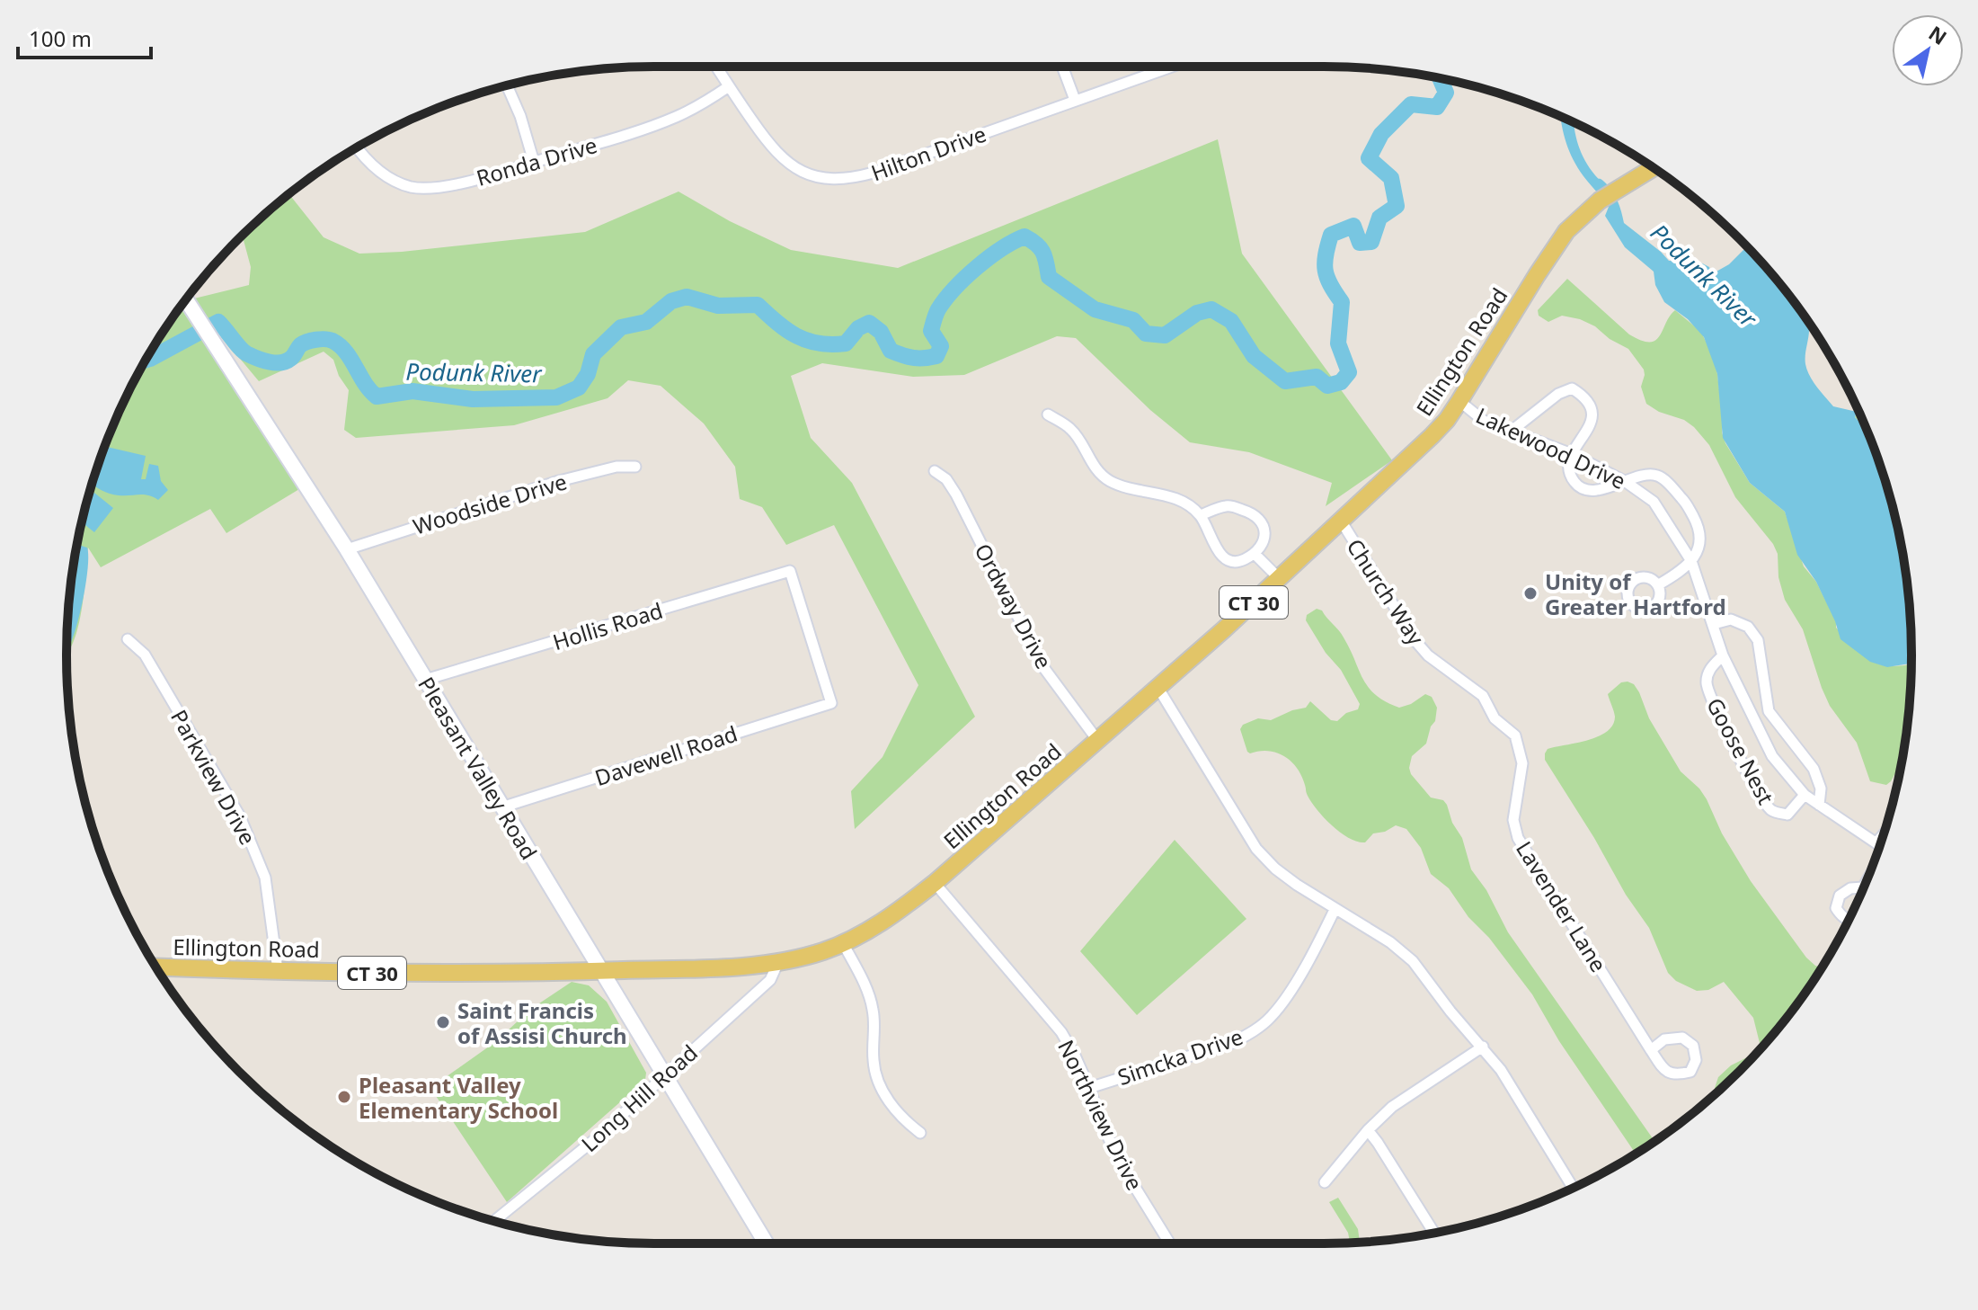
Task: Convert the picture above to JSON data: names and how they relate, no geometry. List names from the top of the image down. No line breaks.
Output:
{"streets":{"main road":["Ellington Road","CT 30","Pleasant Valley Road"],"street":["Hilton Drive","Ronda Drive","Lakewood Drive","Woodside Drive","Church Way","Ordway Drive","Hollis Road","Goose Nest","Davewell Road","Parkview Drive","Lavender Lane","Simcka Drive","Long Hill Road","Northview Drive"]},"crossings":[["Hilton Drive","Ronda Drive"],["Ellington Road","Lakewood Drive"],["Ellington Road","Church Way"],["Ellington Road","Ordway Drive"],["Ellington Road","Pleasant Valley Road"],["Ellington Road","Parkview Drive"],["Ellington Road","Long Hill Road"],["Ellington Road","Northview Drive"],["Lakewood Drive","Goose Nest"],["Woodside Drive","Pleasant Valley Road"],["Church Way","Lavender Lane"],["Hollis Road","Davewell Road"],["Hollis Road","Pleasant Valley Road"],["Davewell Road","Pleasant Valley Road"],["Pleasant Valley Road","Long Hill Road"],["Simcka Drive","Northview Drive"]],"water":["Podunk River"],"places":["Unity of Greater Hartford","Saint Francis of Assisi Church","Pleasant Valley Elementary School"],"scale_bar":"100 m","north":"top right"}
